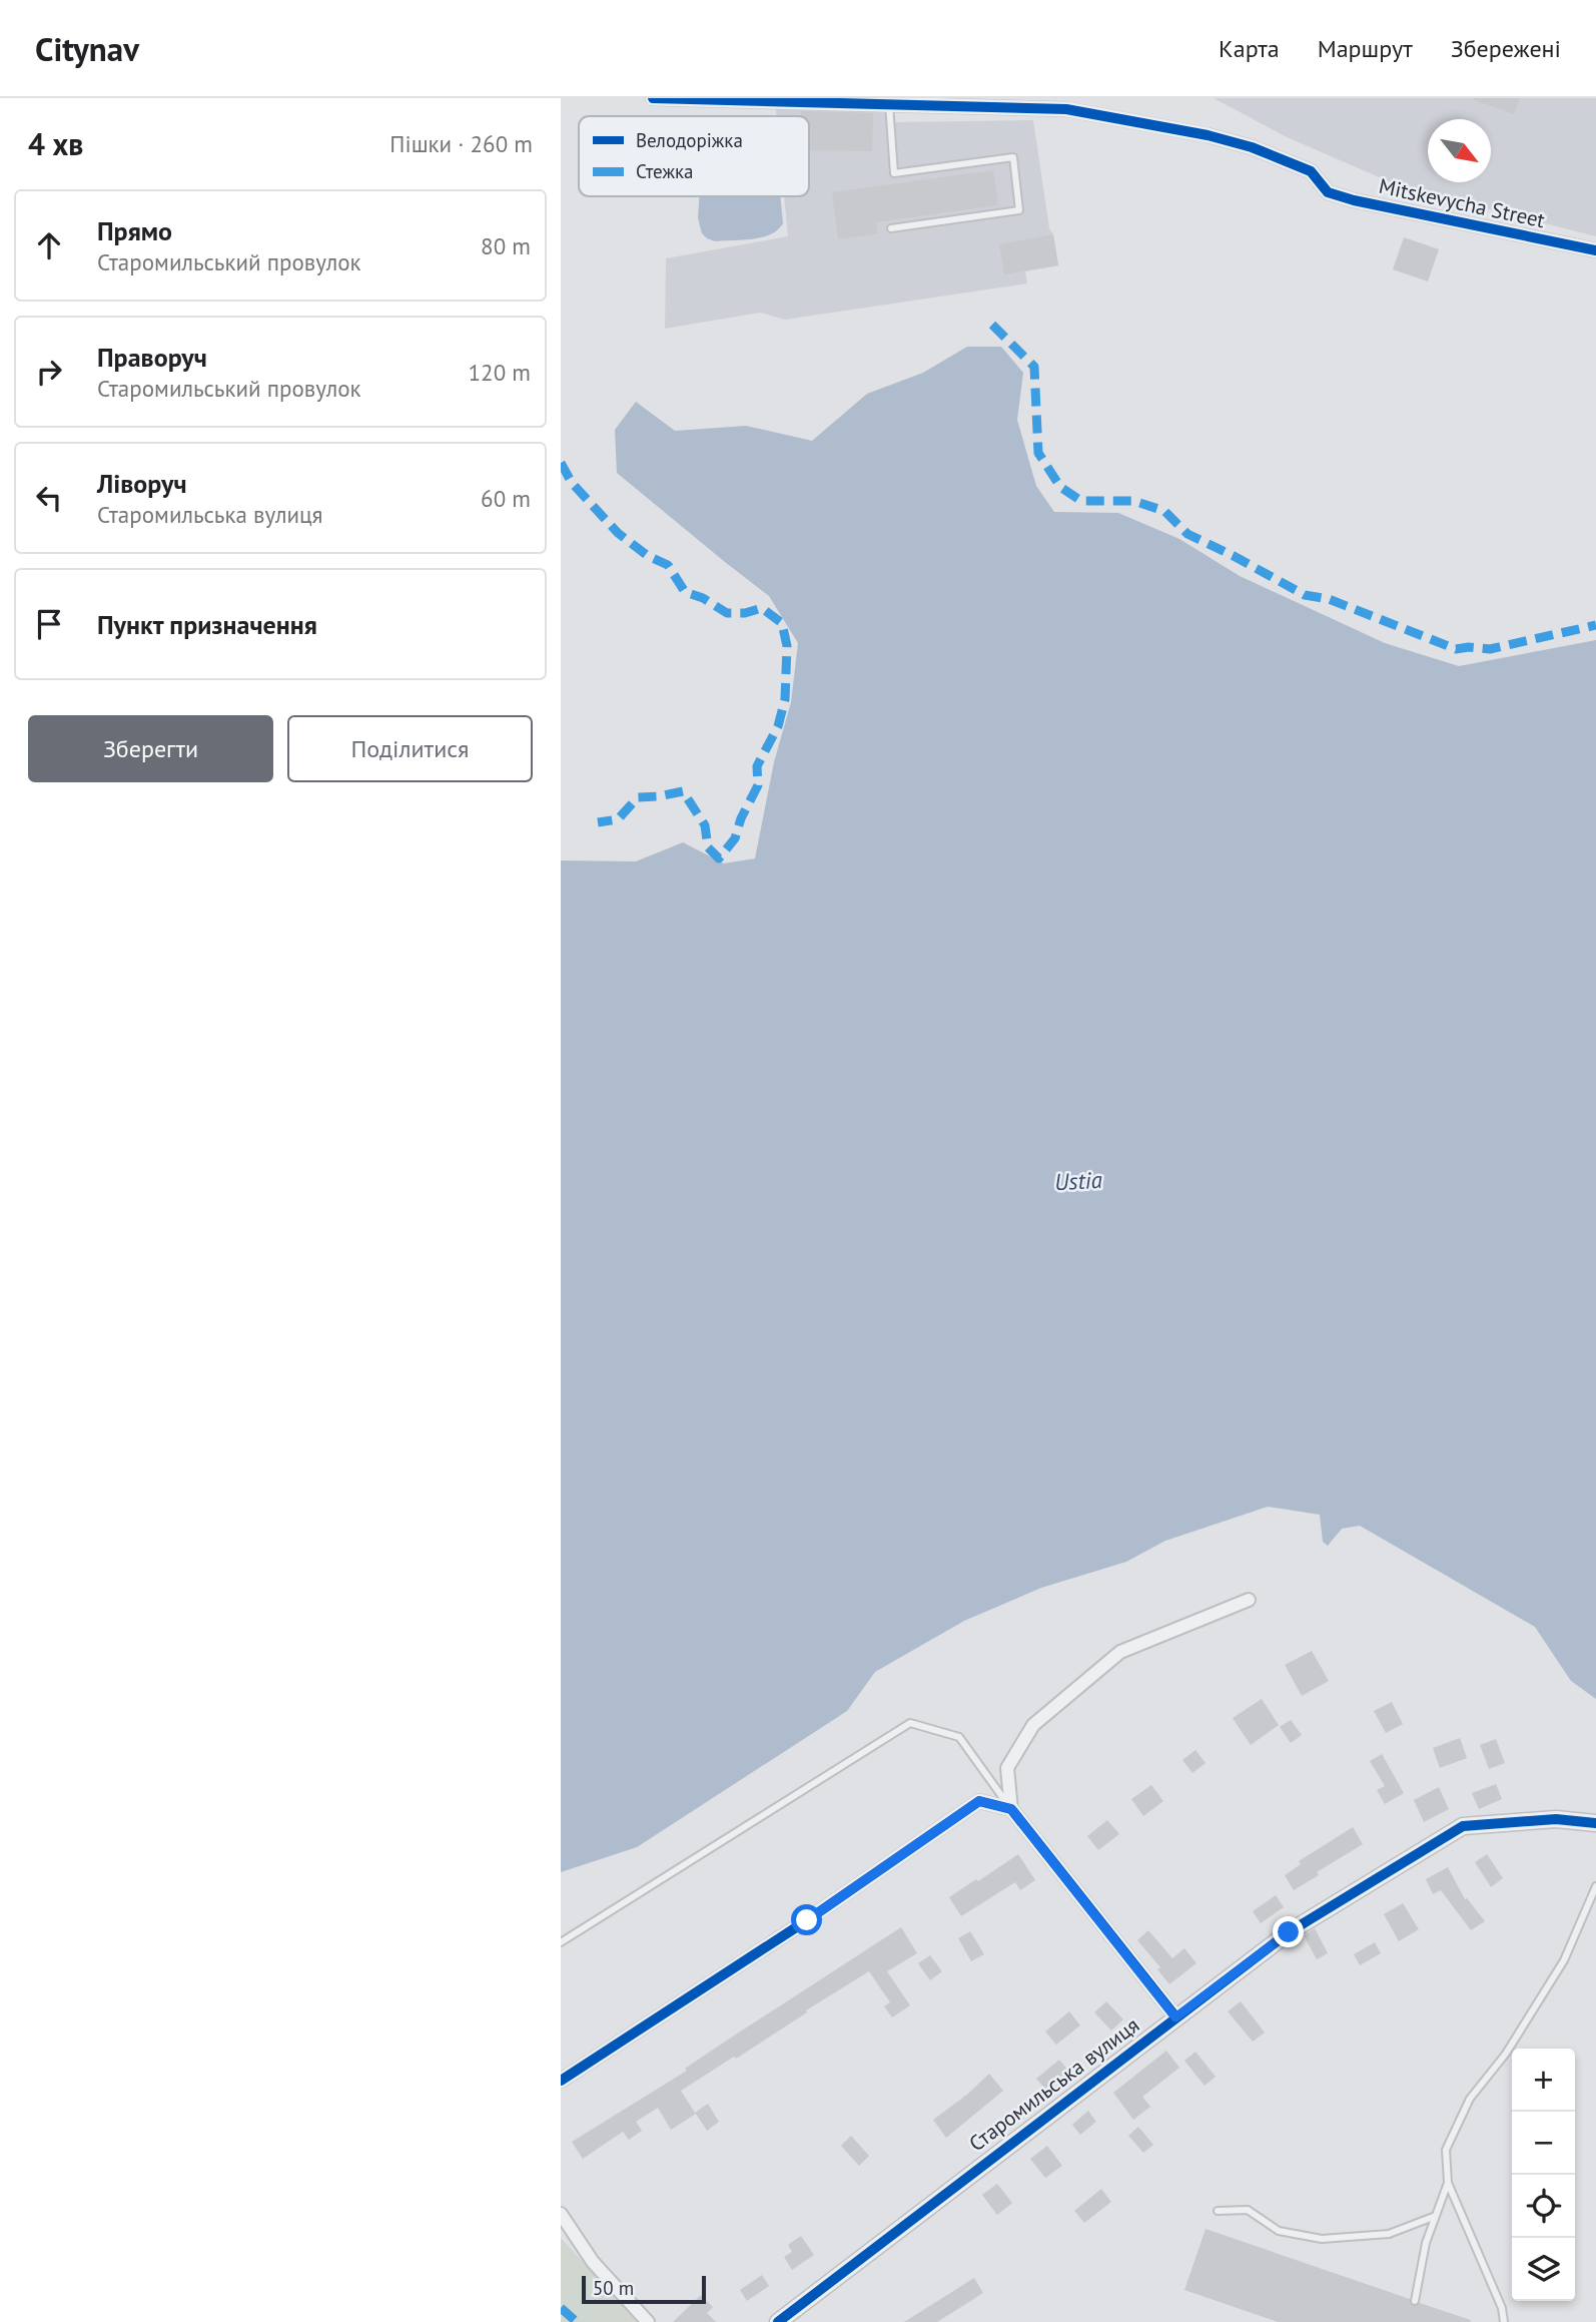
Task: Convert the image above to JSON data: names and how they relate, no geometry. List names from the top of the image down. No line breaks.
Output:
{"streets":{"street":["Mitskevycha Street","Старомильська вулиця"]},"water":["Ustia"],"legend":["Велодоріжка","Стежка"],"scale_bar":"50 m","north":"bottom right","page":{"header":"Citynav","nav":["Карта","Маршрут","Збережені"],"heading":["4 хв","Пішки · 260 m"],"list":[["Прямо","Старомильський провулок","80 m"],["Праворуч","Старомильський провулок","120 m"],["Ліворуч","Старомильська вулиця","60 m"],"Пункт призначення"],"buttons":["Зберегти","Поділитися"],"map_buttons":["+","−"],"scale":"50 m"}}
